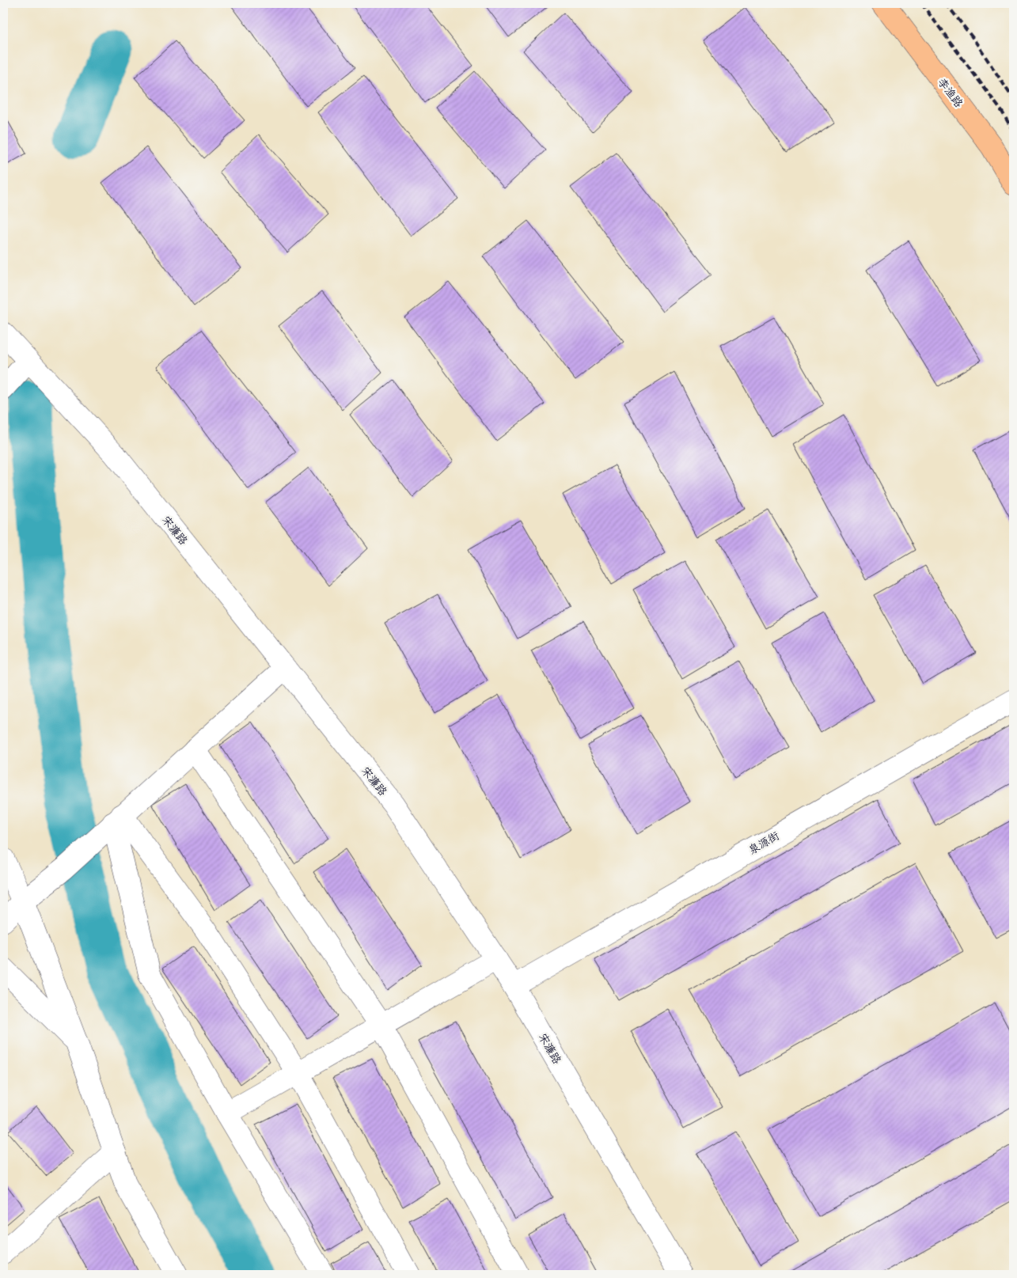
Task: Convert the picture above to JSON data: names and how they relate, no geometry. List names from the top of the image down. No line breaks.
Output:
{"streets":{"main road":["李渔路"],"street":["宋濂路","泉源街"]},"crossings":[["宋濂路","泉源街"]]}
